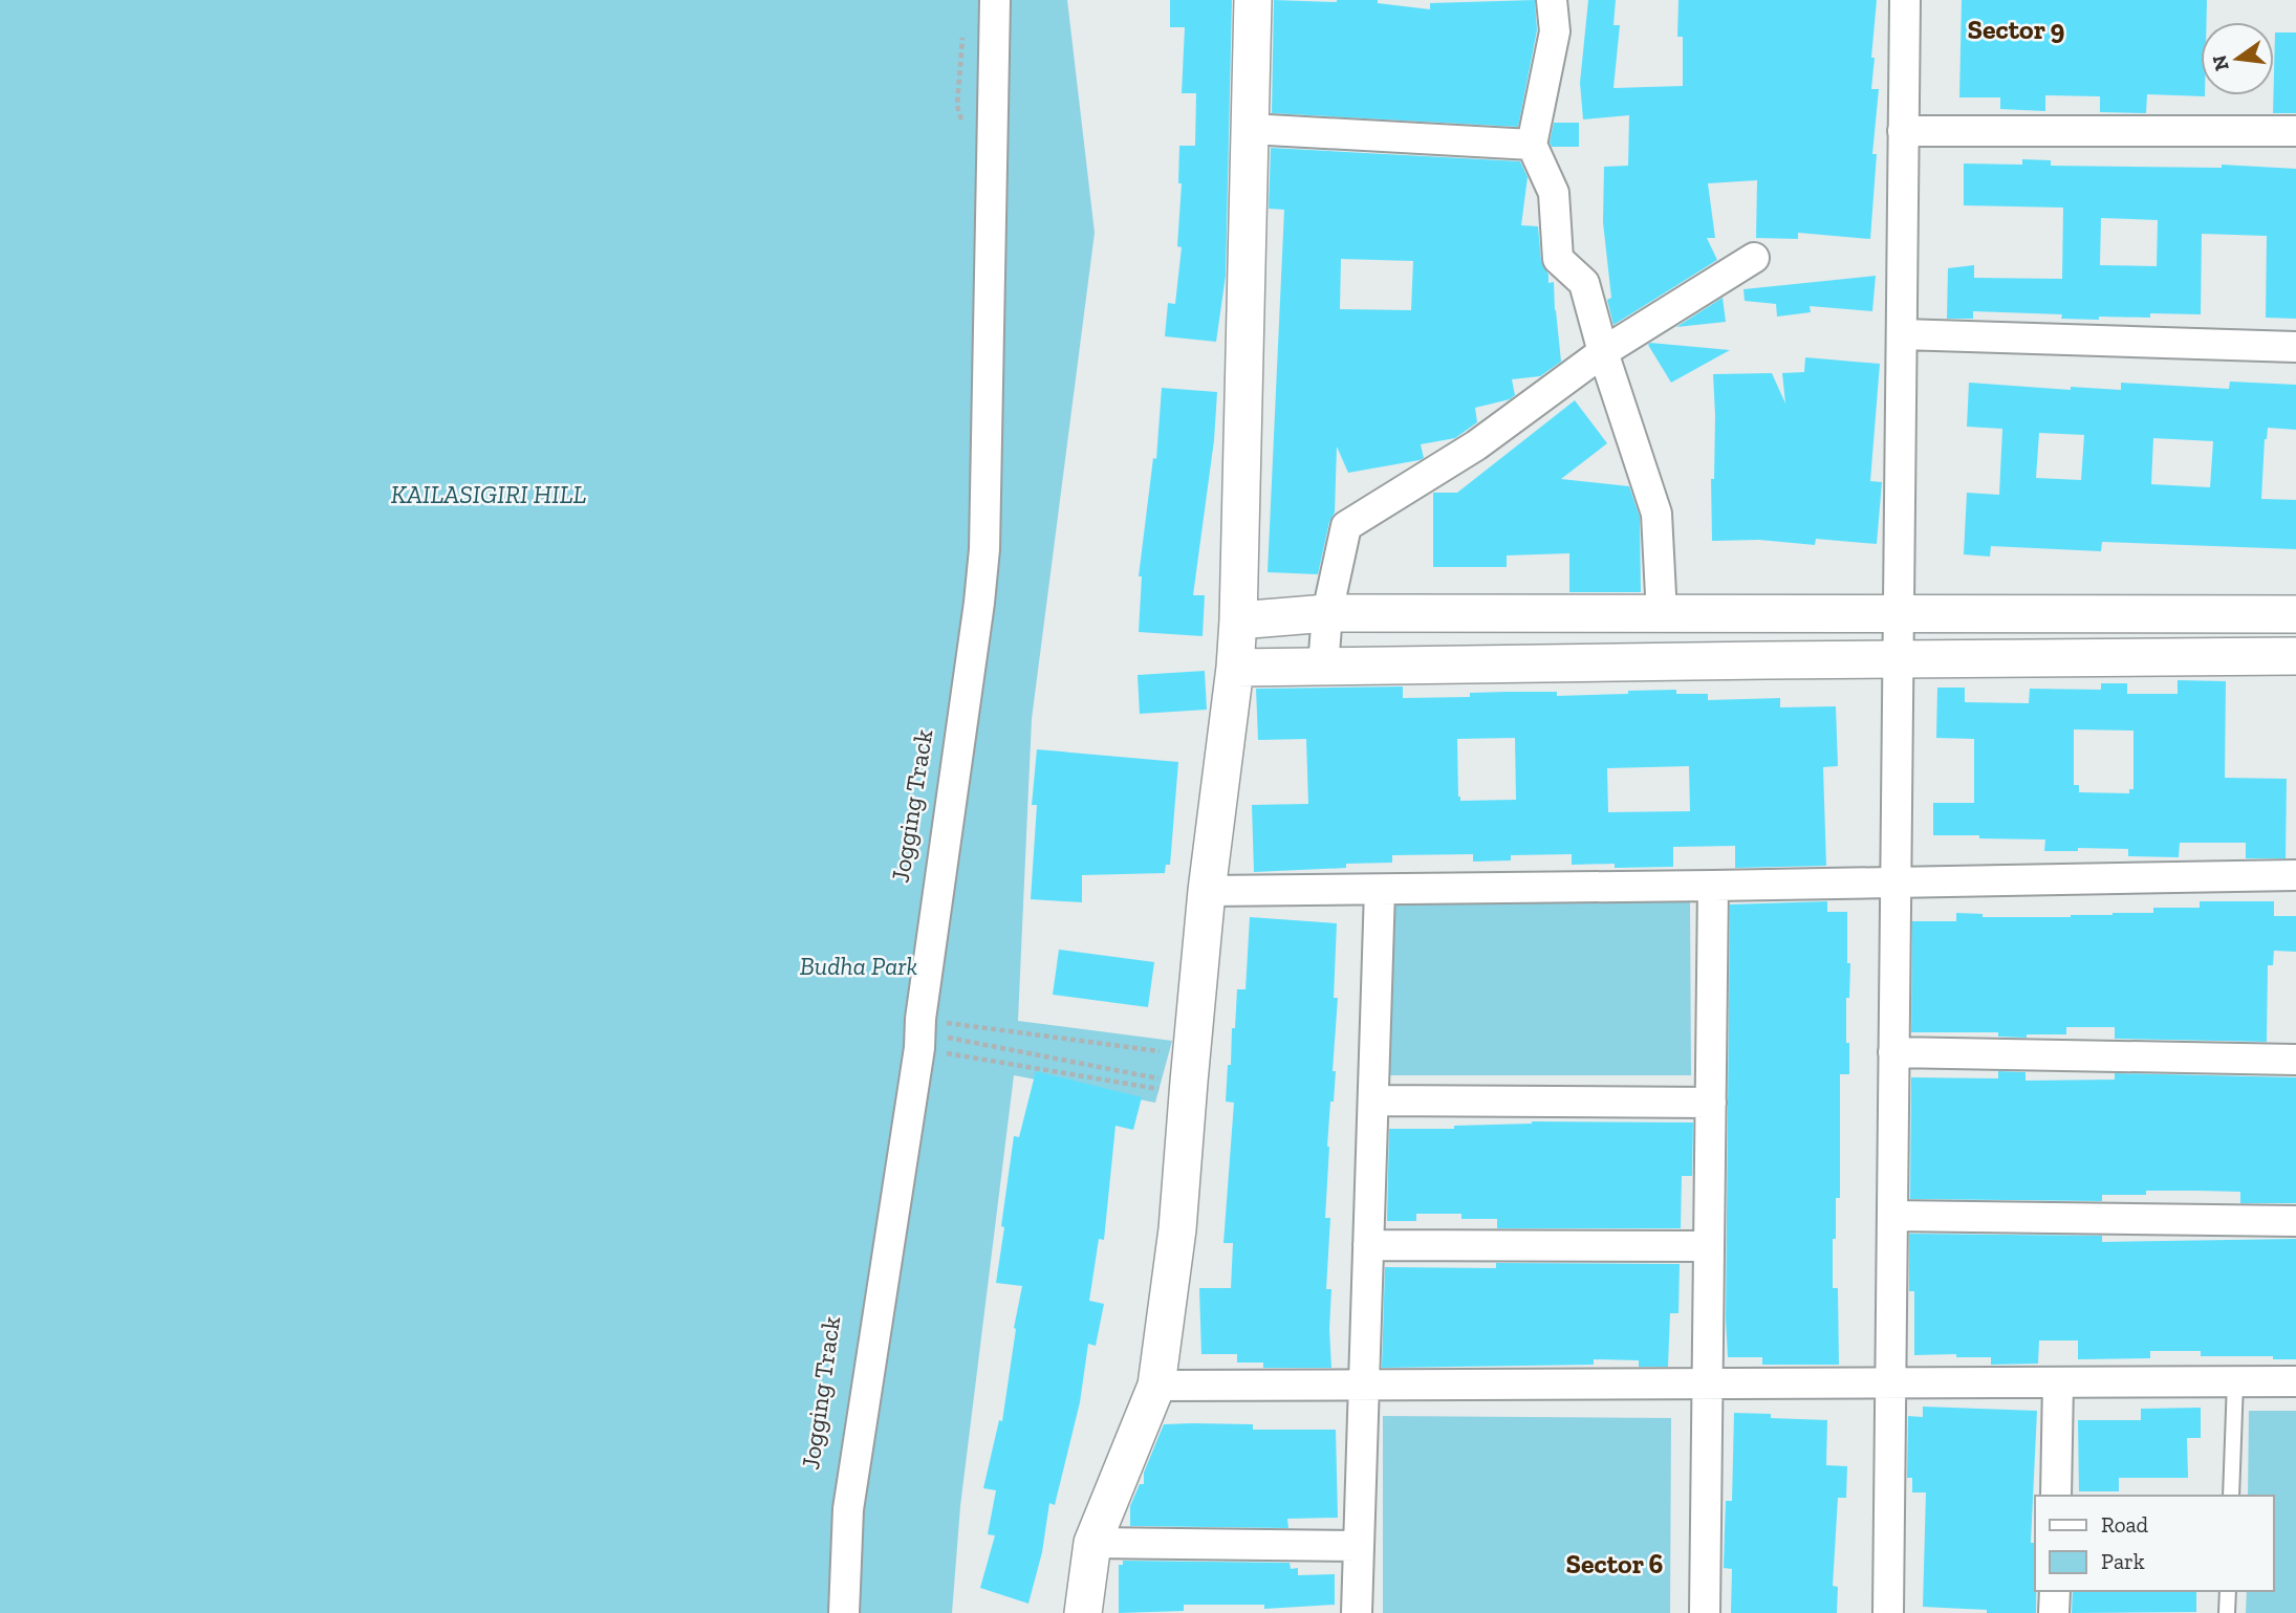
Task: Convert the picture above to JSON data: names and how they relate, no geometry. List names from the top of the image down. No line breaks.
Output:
{"districts":["Sector 9","Sector 6"],"parks":["KAILASIGIRI HILL","Budha Park"],"legend":["Road","Park"],"north":"left"}
